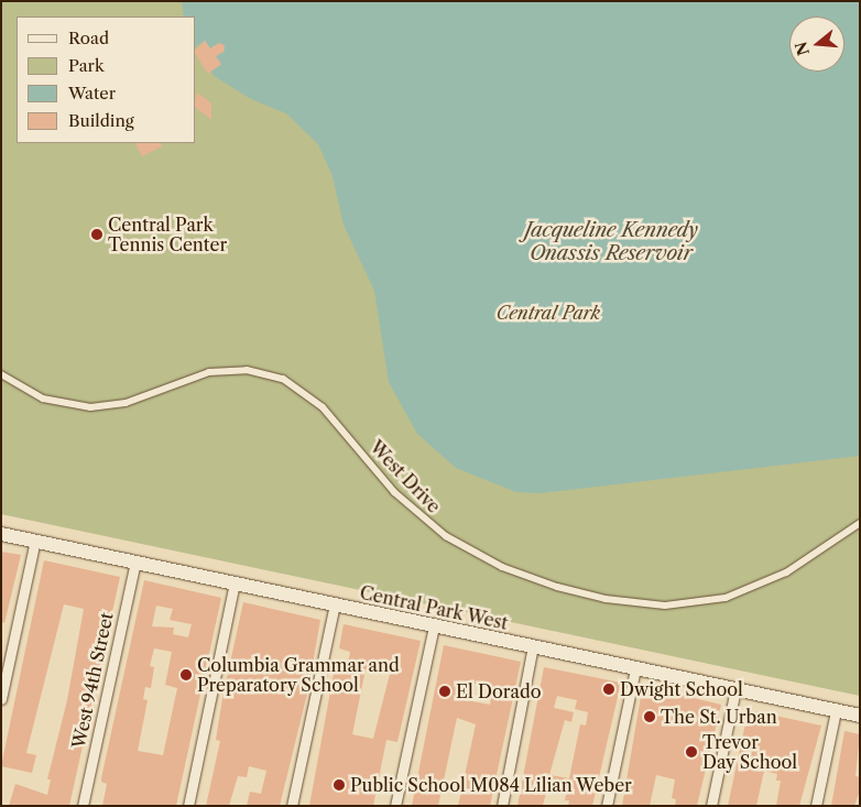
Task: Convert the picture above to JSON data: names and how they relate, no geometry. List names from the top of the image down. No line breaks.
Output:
{"streets":{"main road":["Central Park West"],"street":["West Drive","West 94th Street"]},"crossings":[["Central Park West","West 94th Street"]],"water":["Jacqueline Kennedy Onassis Reservoir"],"parks":["Central Park"],"places":["Central Park Tennis Center","Columbia Grammar and Preparatory School","Dwight School","El Dorado","The St. Urban","Trevor Day School","Public School M084 Lilian Weber"],"legend":["Road","Park","Water","Building"],"north":"left"}
